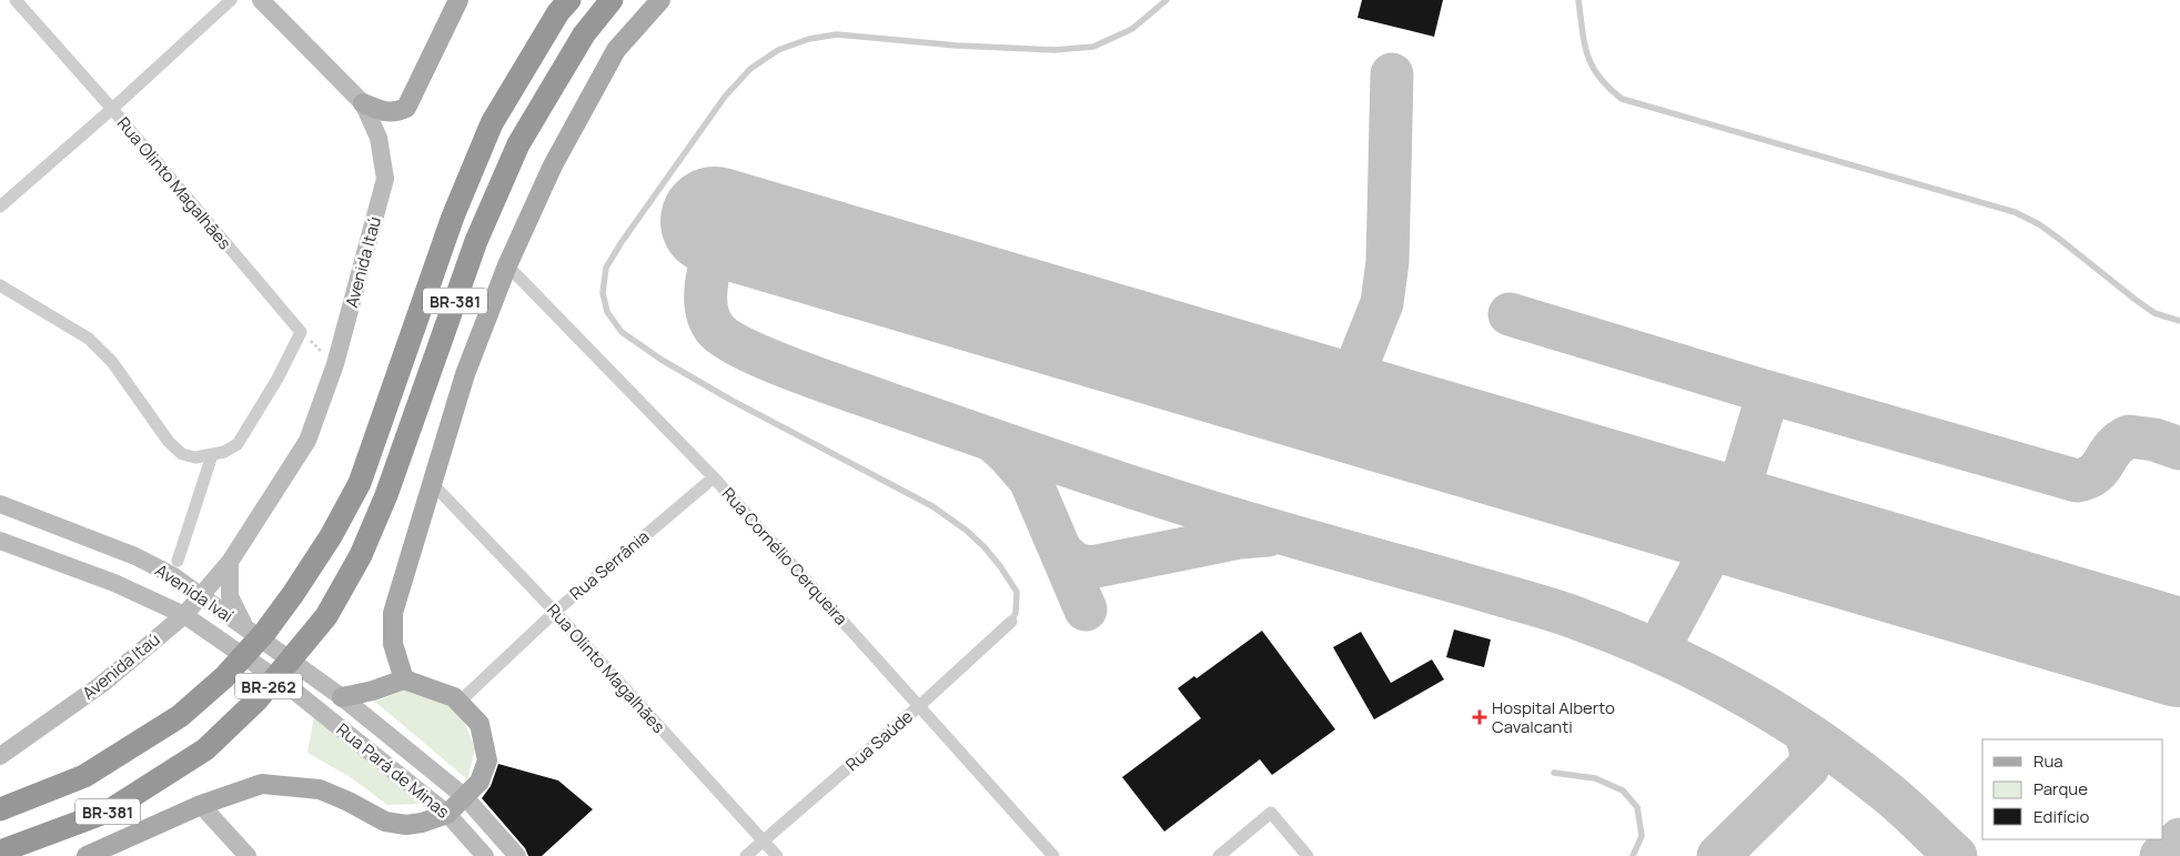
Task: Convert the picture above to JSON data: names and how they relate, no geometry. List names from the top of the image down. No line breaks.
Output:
{"streets":{"highway":["BR-381","BR-262"],"main road":["Avenida Itaú","Avenida Ivaí","Rua Pará de Minas"],"street":["Rua Olinto Magalhães","Rua Cornélio Cerqueira","Rua Serrânia","Rua Saúde"]},"crossings":[["Rua Olinto Magalhães","Rua Serrânia"],["Rua Olinto Magalhães","Rua Saúde"],["Avenida Itaú","Avenida Ivaí"],["BR-381","BR-262"],["Rua Cornélio Cerqueira","Rua Serrânia"],["Rua Cornélio Cerqueira","Rua Saúde"],["Avenida Ivaí","Rua Pará de Minas"]],"places":{"health":["Hospital Alberto Cavalcanti"]},"legend":["Rua","Parque","Edifício"]}
